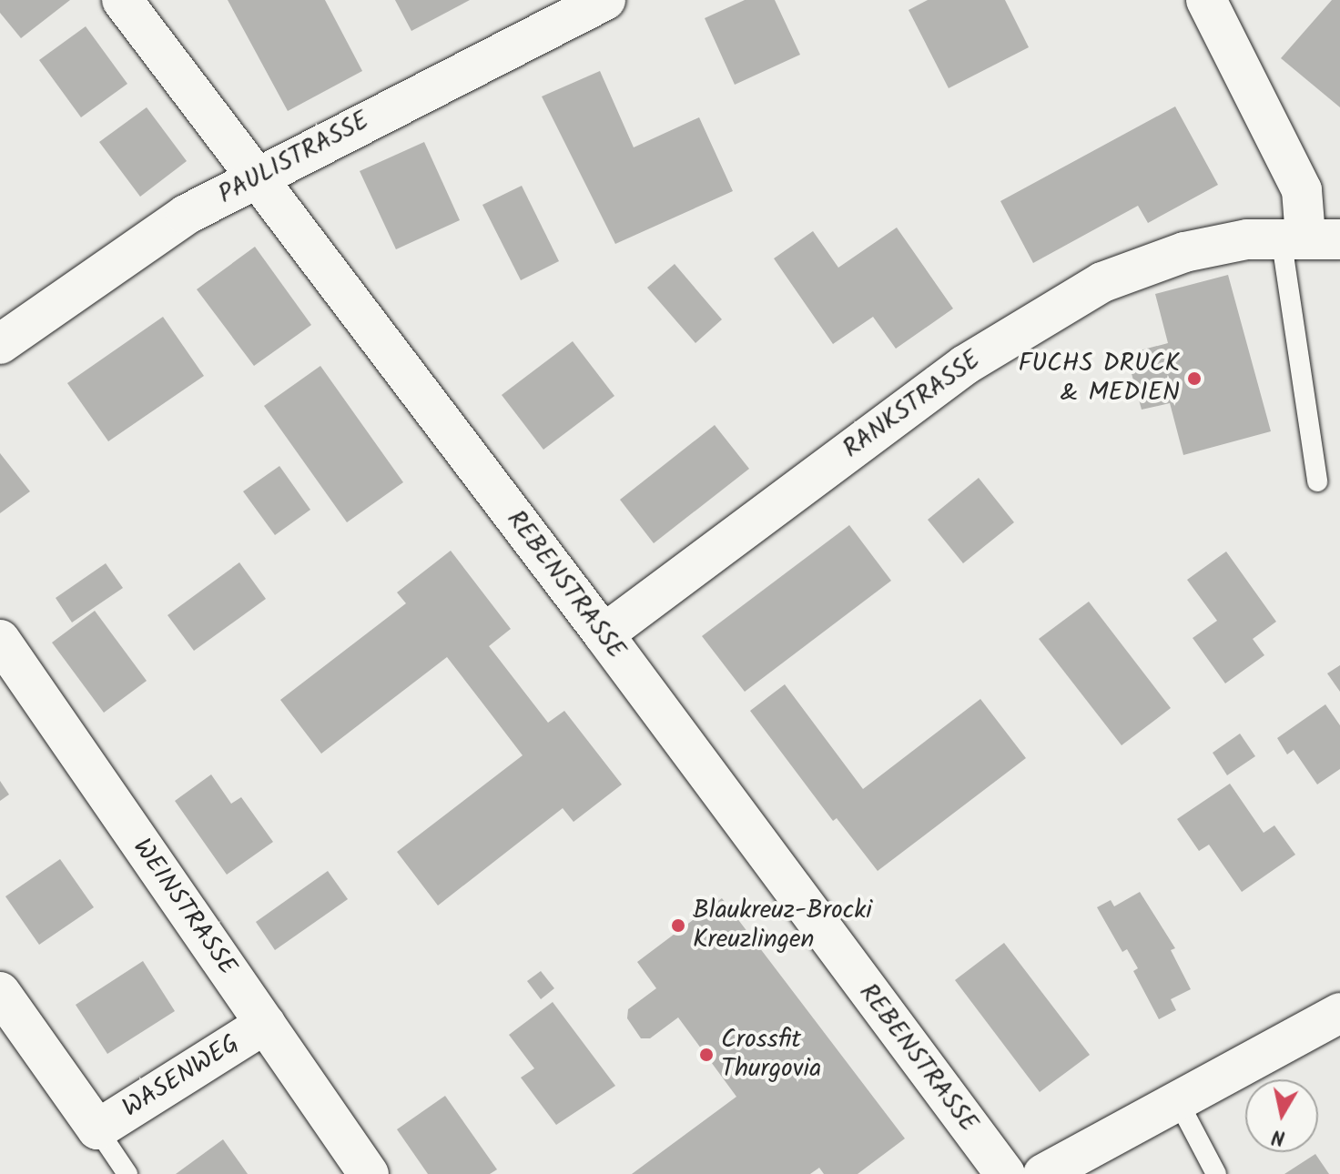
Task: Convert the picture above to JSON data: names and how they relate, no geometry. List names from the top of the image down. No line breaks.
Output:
{"streets":{"street":["PAULISTRASSE","RANKSTRASSE","REBENSTRASSE","WEINSTRASSE","WASENWEG"]},"crossings":[["PAULISTRASSE","REBENSTRASSE"],["RANKSTRASSE","REBENSTRASSE"],["WEINSTRASSE","WASENWEG"]],"places":["FUCHS DRUCK & MEDIEN","Blaukreuz-Brocki Kreuzlingen","Crossfit Thurgovia"],"north":"bottom"}
